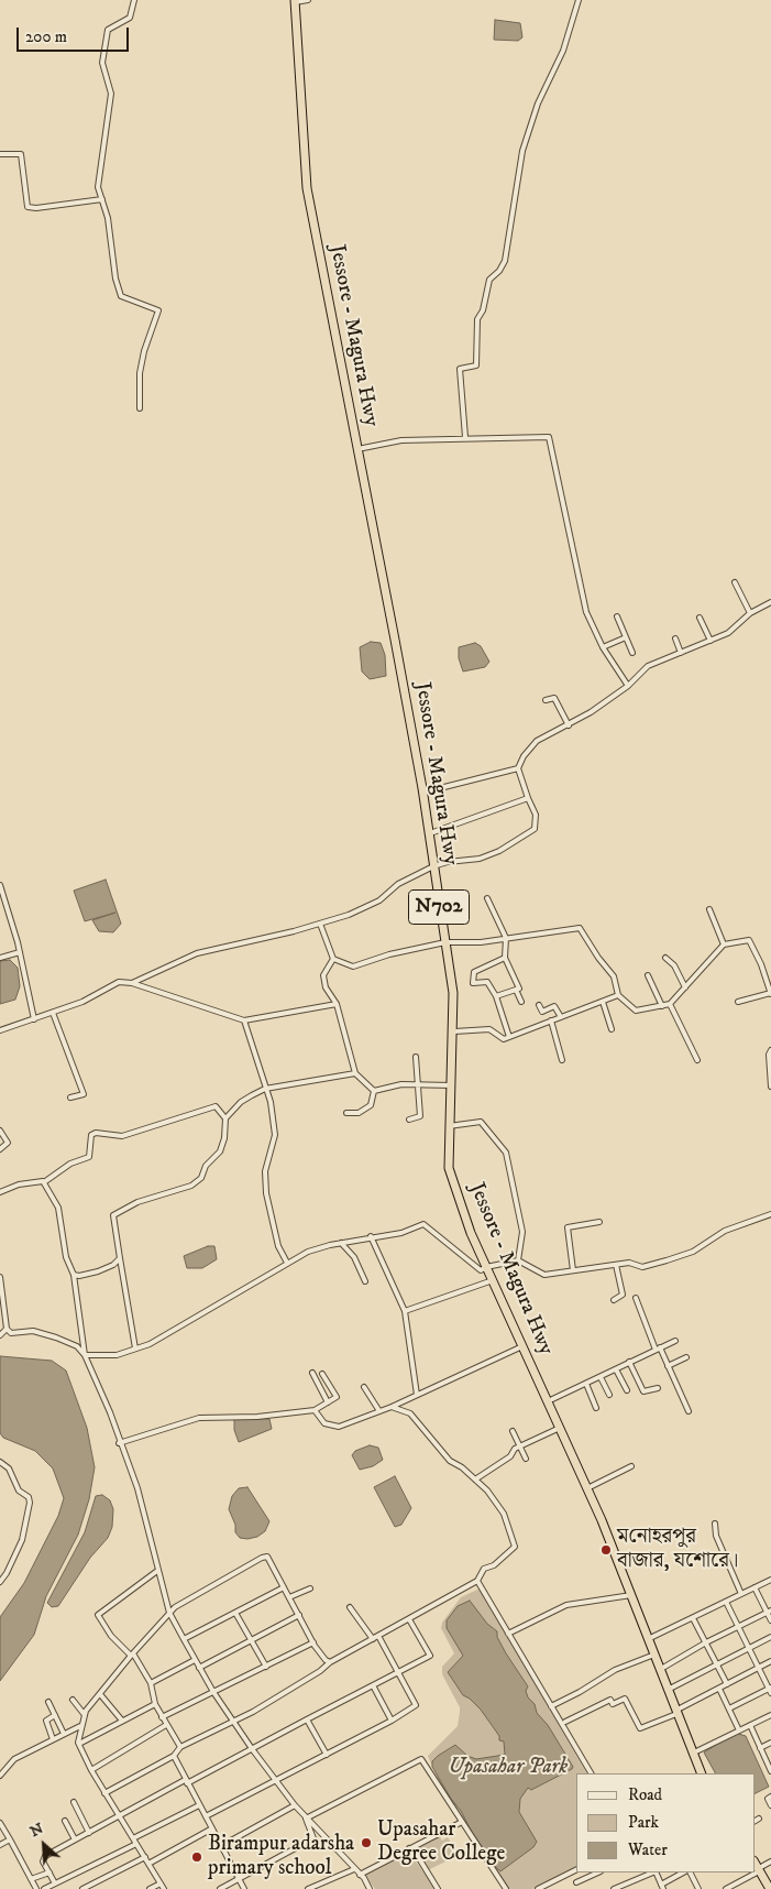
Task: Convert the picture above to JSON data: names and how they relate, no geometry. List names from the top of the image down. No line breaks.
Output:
{"streets":{"highway":["Jessore - Magura Hwy","N702"]},"parks":["Upasahar Park"],"places":["ম‌ন‌োহরপুর বাজার, যশ‌োরে।","Upasahar Degree College","Birampur adarsha primary school"],"legend":["Road","Park","Water"],"scale_bar":"200 m","north":"top left"}
